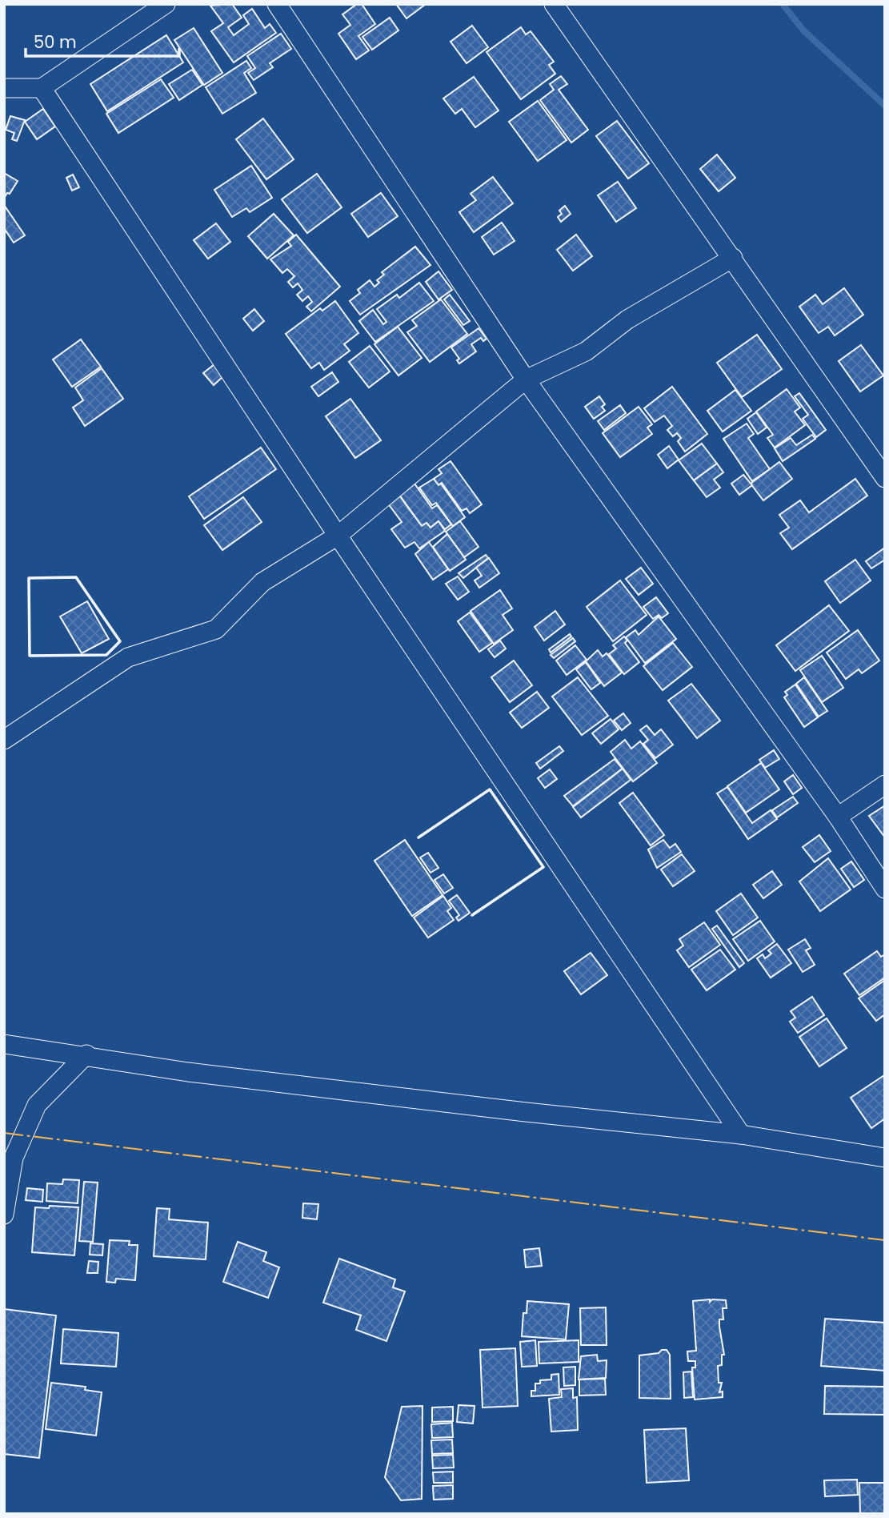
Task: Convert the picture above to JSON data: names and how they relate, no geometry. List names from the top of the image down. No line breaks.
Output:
{"scale_bar":"50 m"}
